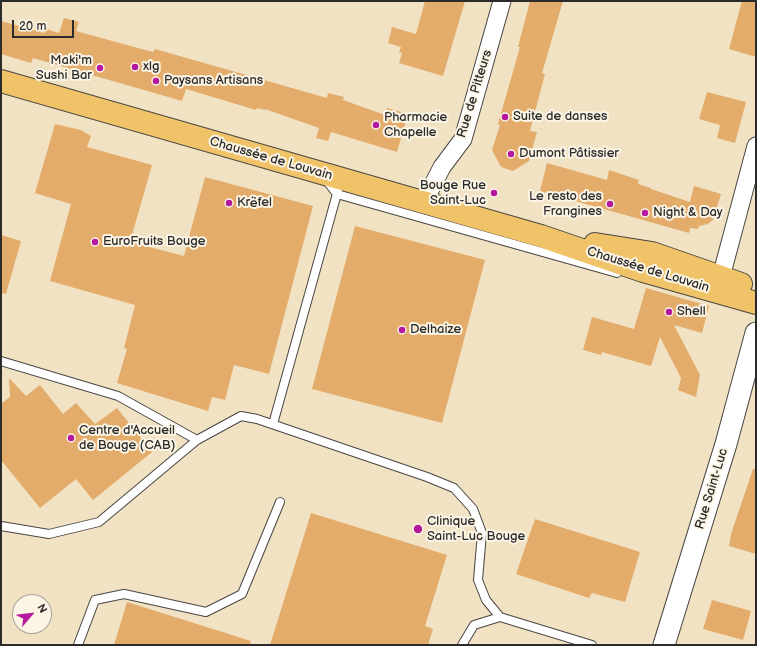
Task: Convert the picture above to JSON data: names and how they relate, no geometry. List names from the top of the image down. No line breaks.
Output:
{"streets":{"main road":["Chaussée de Louvain"],"street":["Rue de Pitteurs","Rue Saint-Luc"]},"crossings":[["Rue de Pitteurs","Chaussée de Louvain"]],"places":["xlg","Maki'm Sushi Bar","Paysans Artisans","Suite de danses","Pharmacie Chapelle","Dumont Pâtissier","Bouge Rue Saint-Luc","Krëfel","Le resto des Frangines","Night & Day","EuroFruits Bouge","Shell","Delhaize","Centre d'Accueil de Bouge (CAB)","Clinique Saint-Luc Bouge"],"scale_bar":"20 m","north":"top right"}
